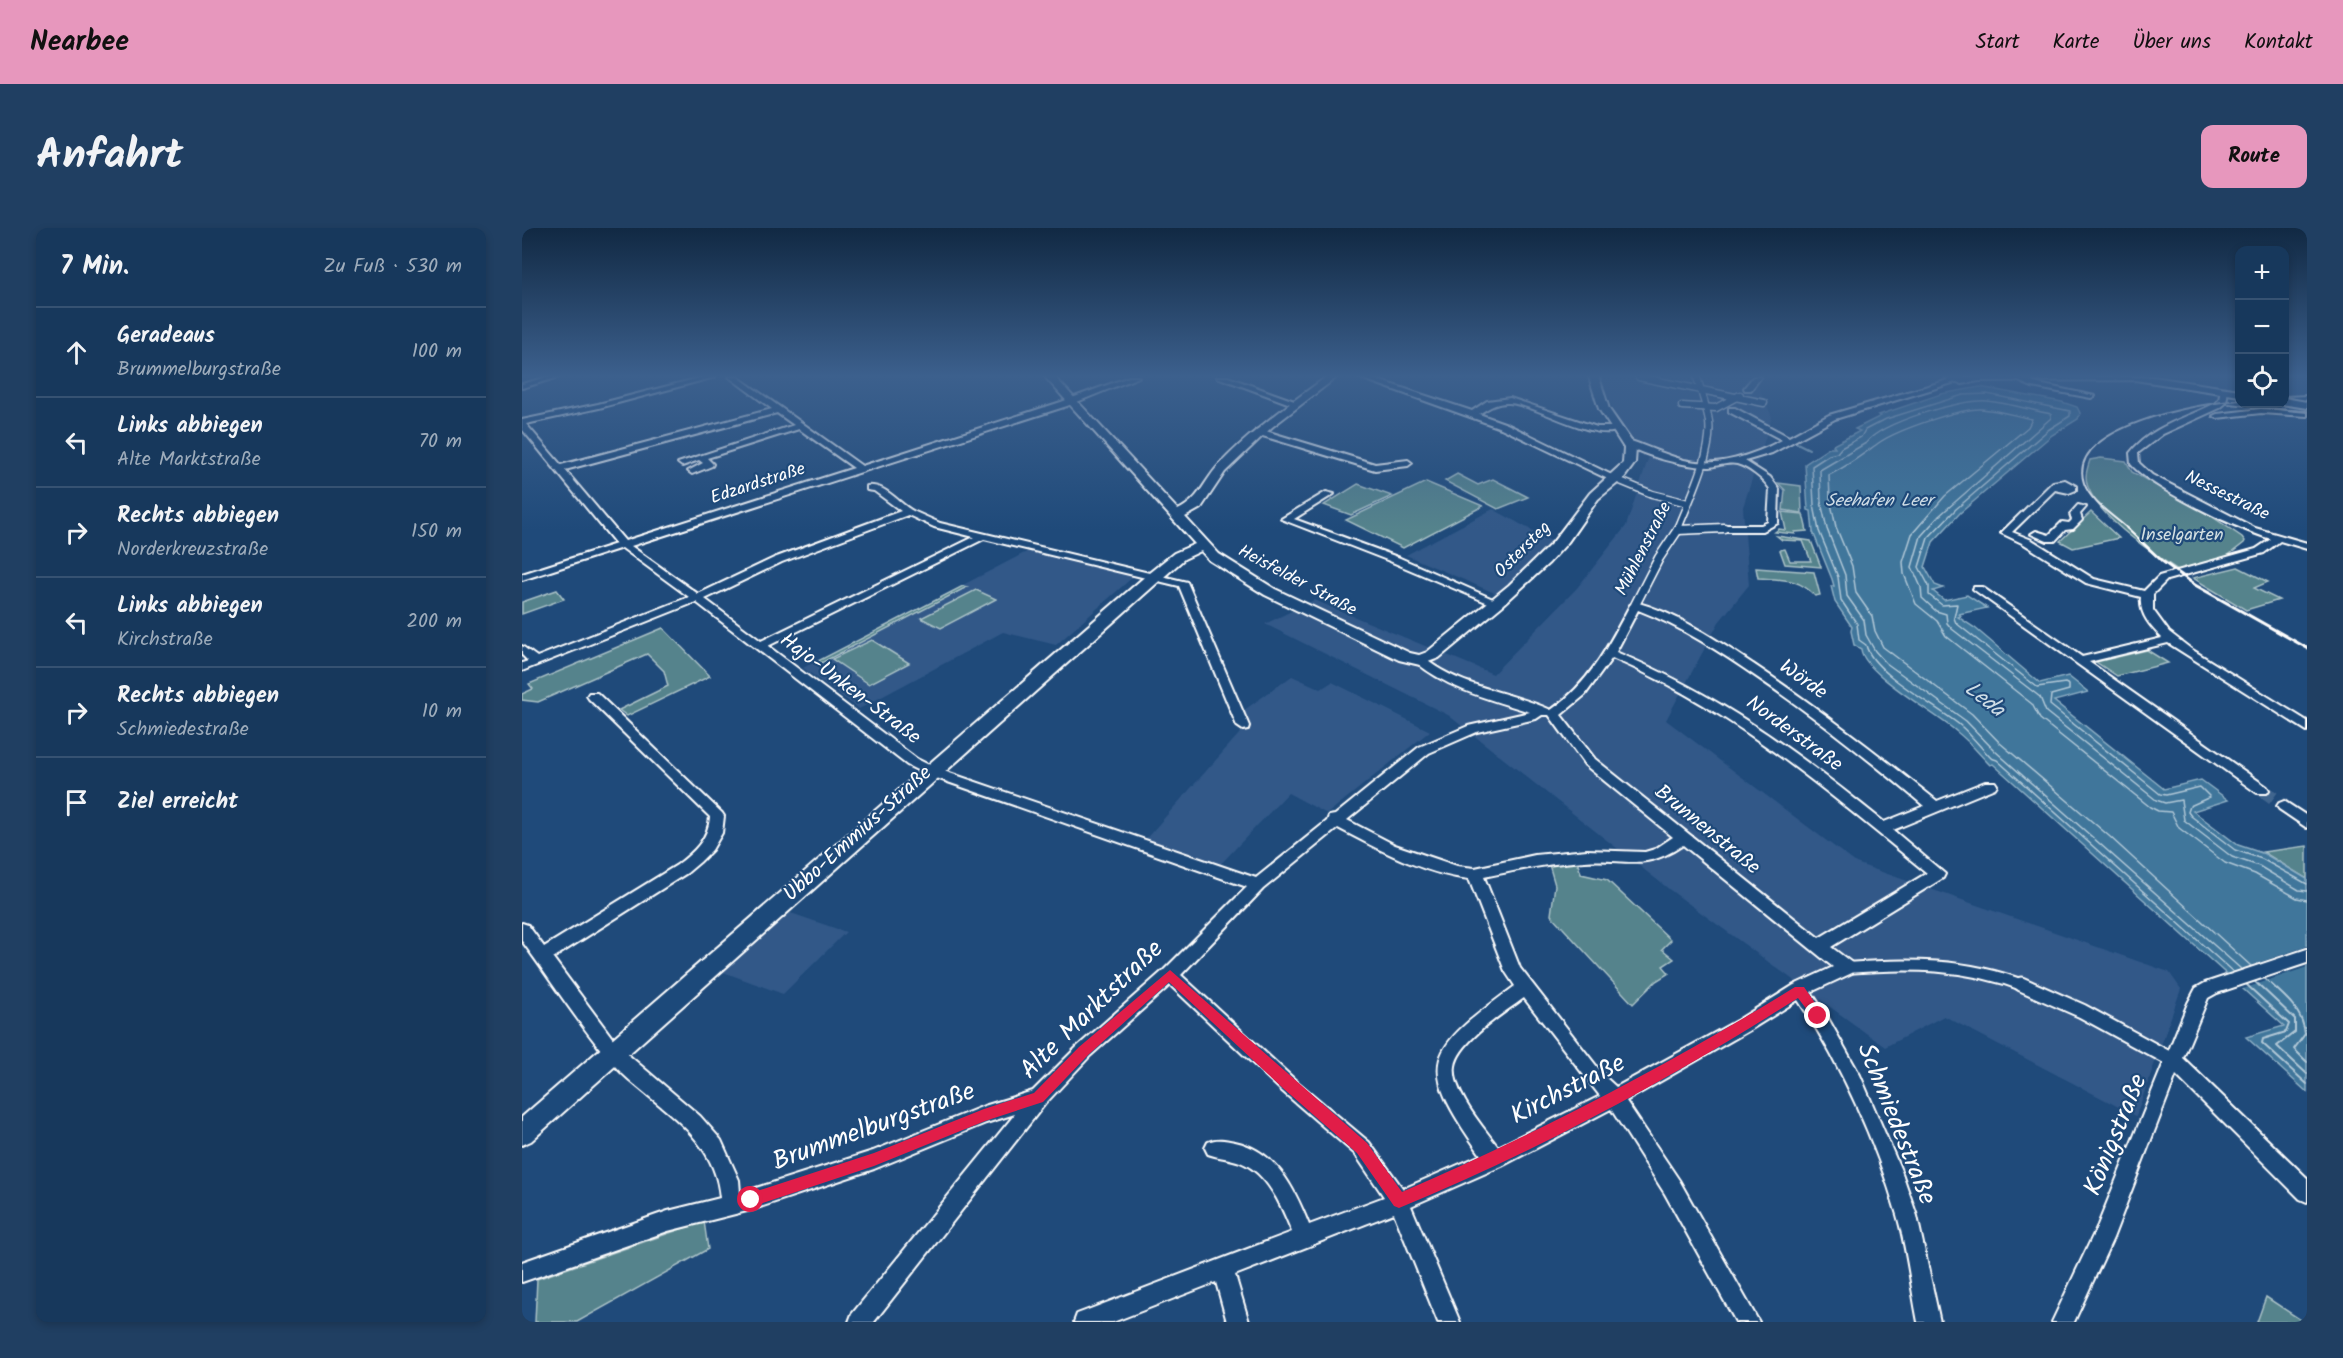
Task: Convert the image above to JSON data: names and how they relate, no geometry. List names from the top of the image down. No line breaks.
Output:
{"streets":{"main road":["Ostersteg","Heisfelder Straße","Ubbo-Emmius-Straße"],"street":["Edzardstraße","Nessestraße","Mühlenstraße","Wörde","Hajo-Unken-Straße","Norderstraße","Brunnenstraße","Alte Marktstraße","Kirchstraße","Schmiedestraße","Brummelburgstraße","Königstraße"]},"crossings":[["Edzardstraße","Hajo-Unken-Straße"],["Mühlenstraße","Heisfelder Straße"],["Mühlenstraße","Wörde"],["Mühlenstraße","Norderstraße"],["Mühlenstraße","Brunnenstraße"],["Mühlenstraße","Alte Marktstraße"],["Ostersteg","Heisfelder Straße"],["Heisfelder Straße","Brunnenstraße"],["Heisfelder Straße","Ubbo-Emmius-Straße"],["Hajo-Unken-Straße","Ubbo-Emmius-Straße"],["Hajo-Unken-Straße","Alte Marktstraße"],["Norderstraße","Brunnenstraße"],["Brunnenstraße","Kirchstraße"],["Alte Marktstraße","Brummelburgstraße"],["Kirchstraße","Schmiedestraße"]],"water":["Seehafen Leer","Leda"],"parks":["Inselgarten"],"page":{"header":"Nearbee","nav":["Start","Karte","Über uns","Kontakt"],"title":"Anfahrt","buttons":"Route","heading":["7 Min.","Zu Fuß · 530 m"],"map_buttons":["+","−"],"list":[["Geradeaus","Brummelburgstraße","100 m"],["Links abbiegen","Alte Marktstraße","70 m"],["Rechts abbiegen","Norderkreuzstraße","150 m"],["Links abbiegen","Kirchstraße","200 m"],["Rechts abbiegen","Schmiedestraße","10 m"],"Ziel erreicht"]}}
